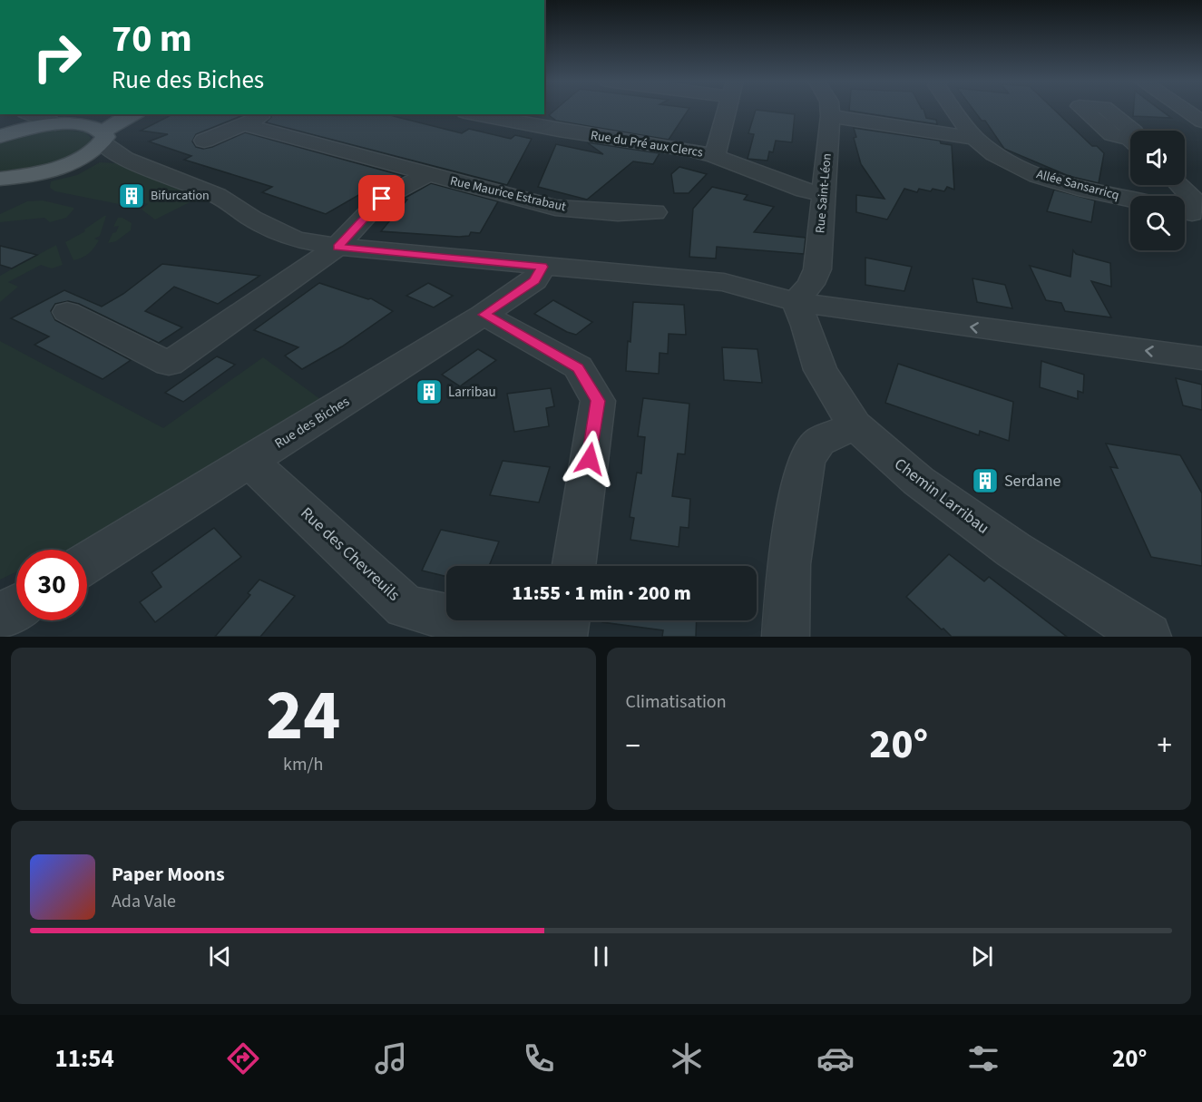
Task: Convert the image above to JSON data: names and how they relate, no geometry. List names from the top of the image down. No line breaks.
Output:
{"streets":{"street":["Rue du Pré aux Clercs","Allée Sansarricq","Rue Saint-Léon","Rue Maurice Estrabaut","Rue des Biches","Chemin Larribau","Rue des Chevreuils"]},"crossings":[["Rue du Pré aux Clercs","Rue Saint-Léon"],["Allée Sansarricq","Rue Saint-Léon"],["Rue Saint-Léon","Chemin Larribau"],["Rue des Biches","Rue des Chevreuils"]],"places":{"building":["Bifurcation","Larribau","Serdane"]},"page":{"turn":["70 m","Rue des Biches"],"limit":"30","trip":"11:55 · 1 min · 200 m","tile":[["24","km/h"],"Climatisation"],"heat":["−","20°","+"],"song":["Paper Moons","Ada Vale"],"tabs":["11:54","20°"]}}
